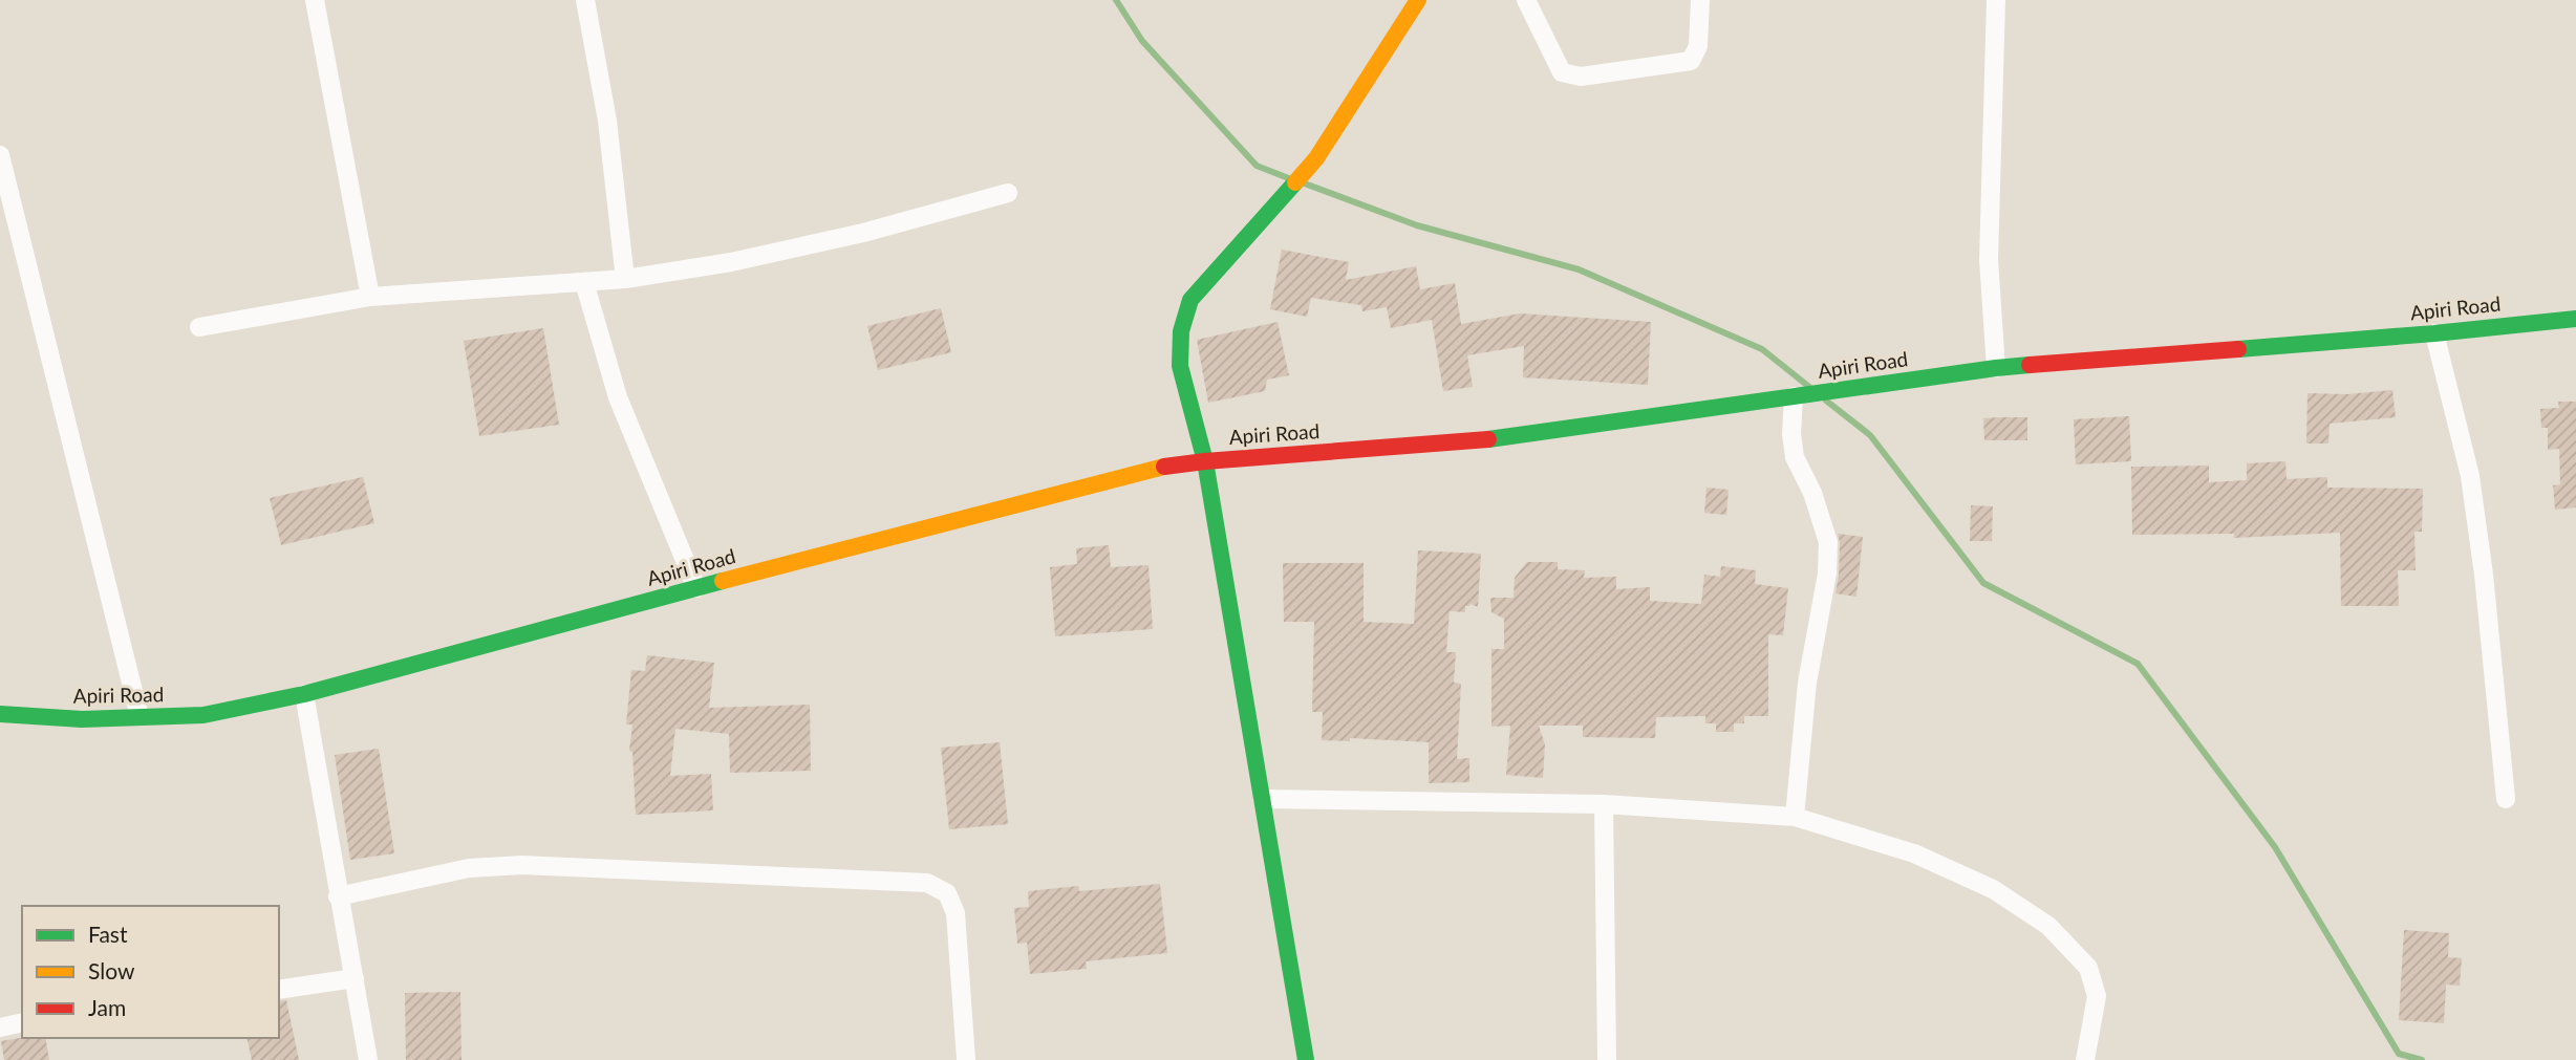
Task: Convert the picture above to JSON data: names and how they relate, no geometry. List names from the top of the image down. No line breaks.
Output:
{"streets":{"street":["Apiri Road"]},"legend":["Fast","Slow","Jam"]}
